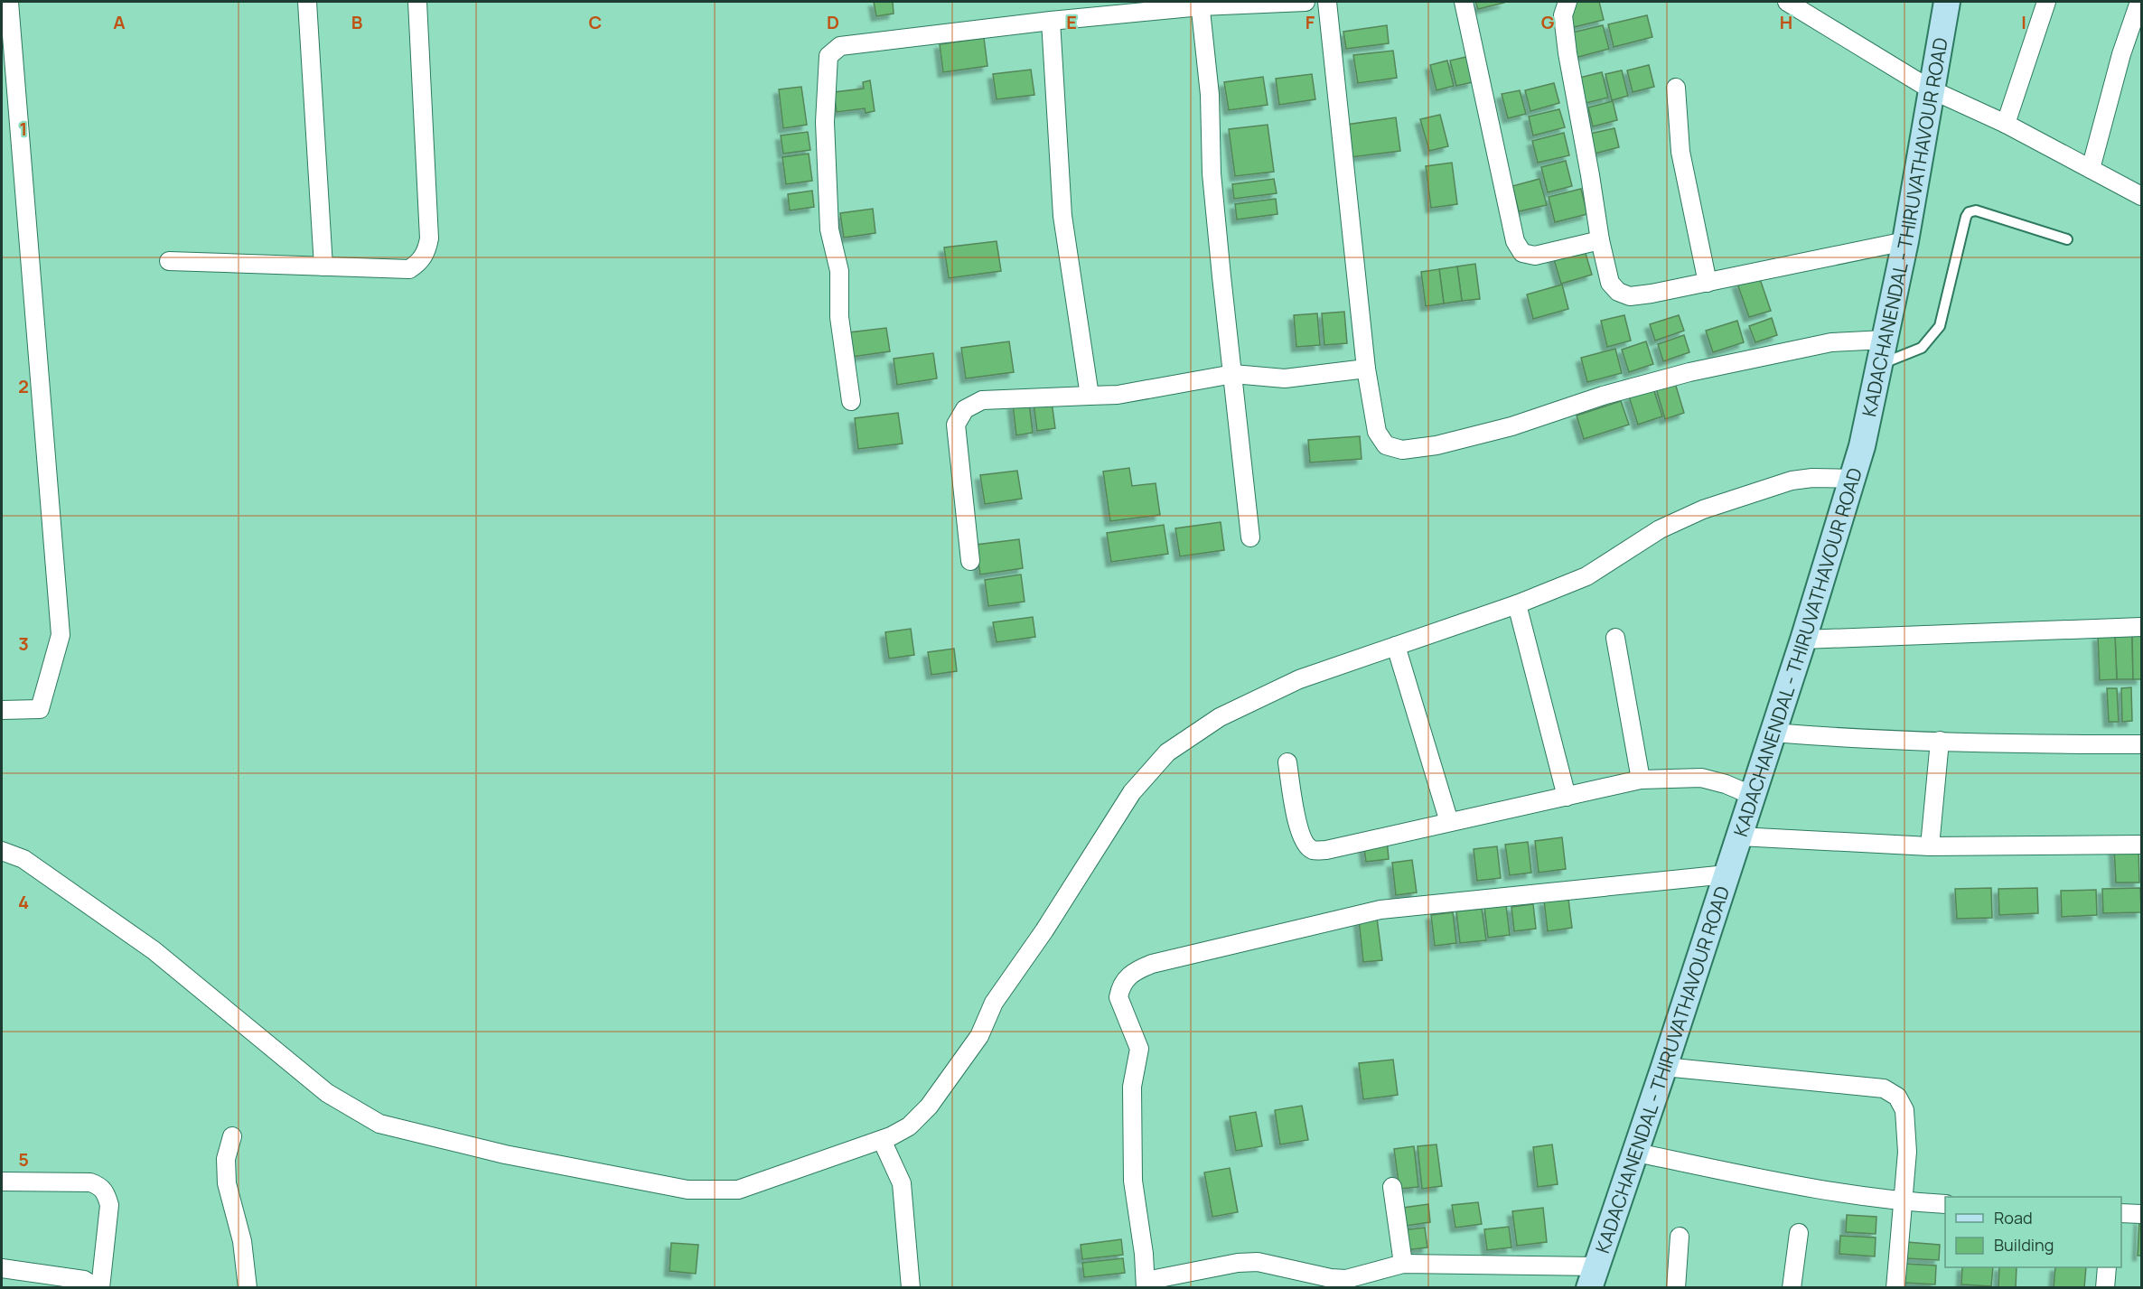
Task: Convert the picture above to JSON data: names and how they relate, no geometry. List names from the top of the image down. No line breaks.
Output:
{"streets":{"main road":["KADACHANENDAL - THIRUVATHAVOUR ROAD"]},"legend":["Road","Building"],"grid":{"columns":["A","B","C","D","E","F","G","H","I"],"rows":["1","2","3","4","5"]}}
